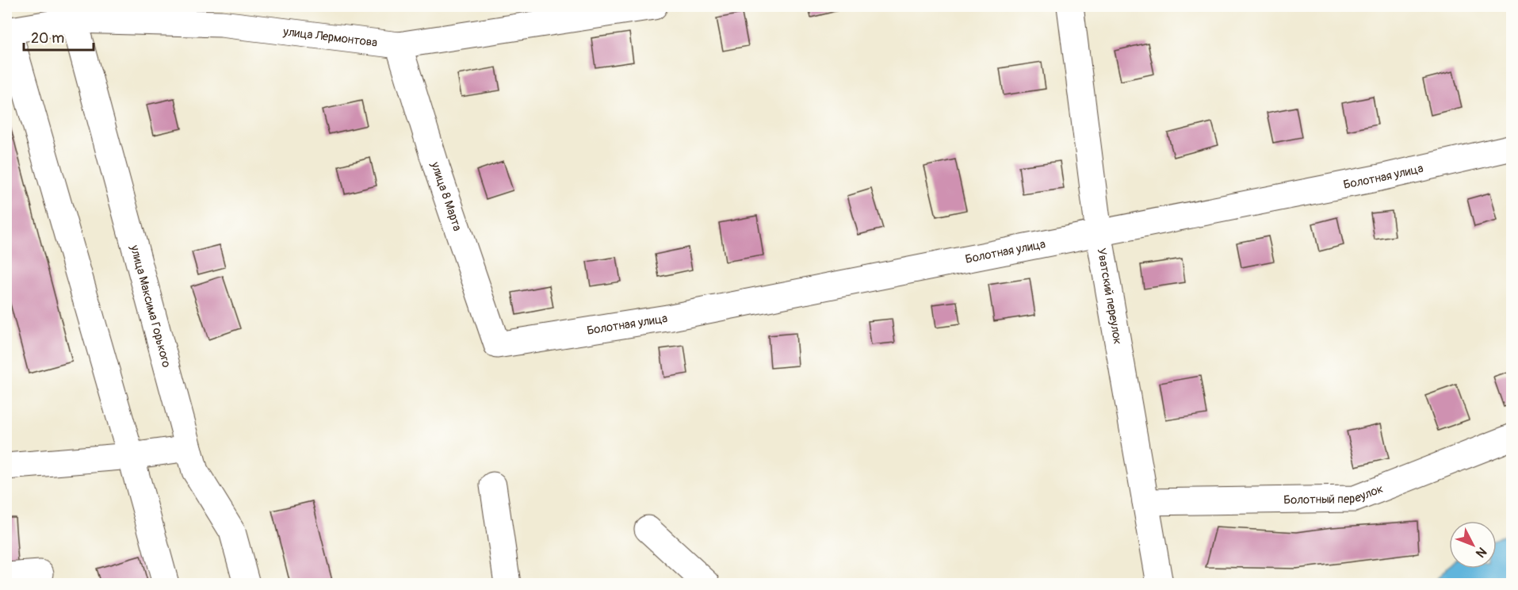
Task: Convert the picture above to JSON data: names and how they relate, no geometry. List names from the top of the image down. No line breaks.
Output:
{"streets":{"street":["улица Лермонтова","Болотная улица","улица 8 Марта","Уватский переулок","улица Максима Горького","Болотный переулок"]},"crossings":[["улица Лермонтова","улица 8 Марта"],["улица Лермонтова","улица Максима Горького"],["Болотная улица","улица 8 Марта"],["Болотная улица","Уватский переулок"],["Уватский переулок","Болотный переулок"]],"scale_bar":"20 m","north":"bottom right"}
